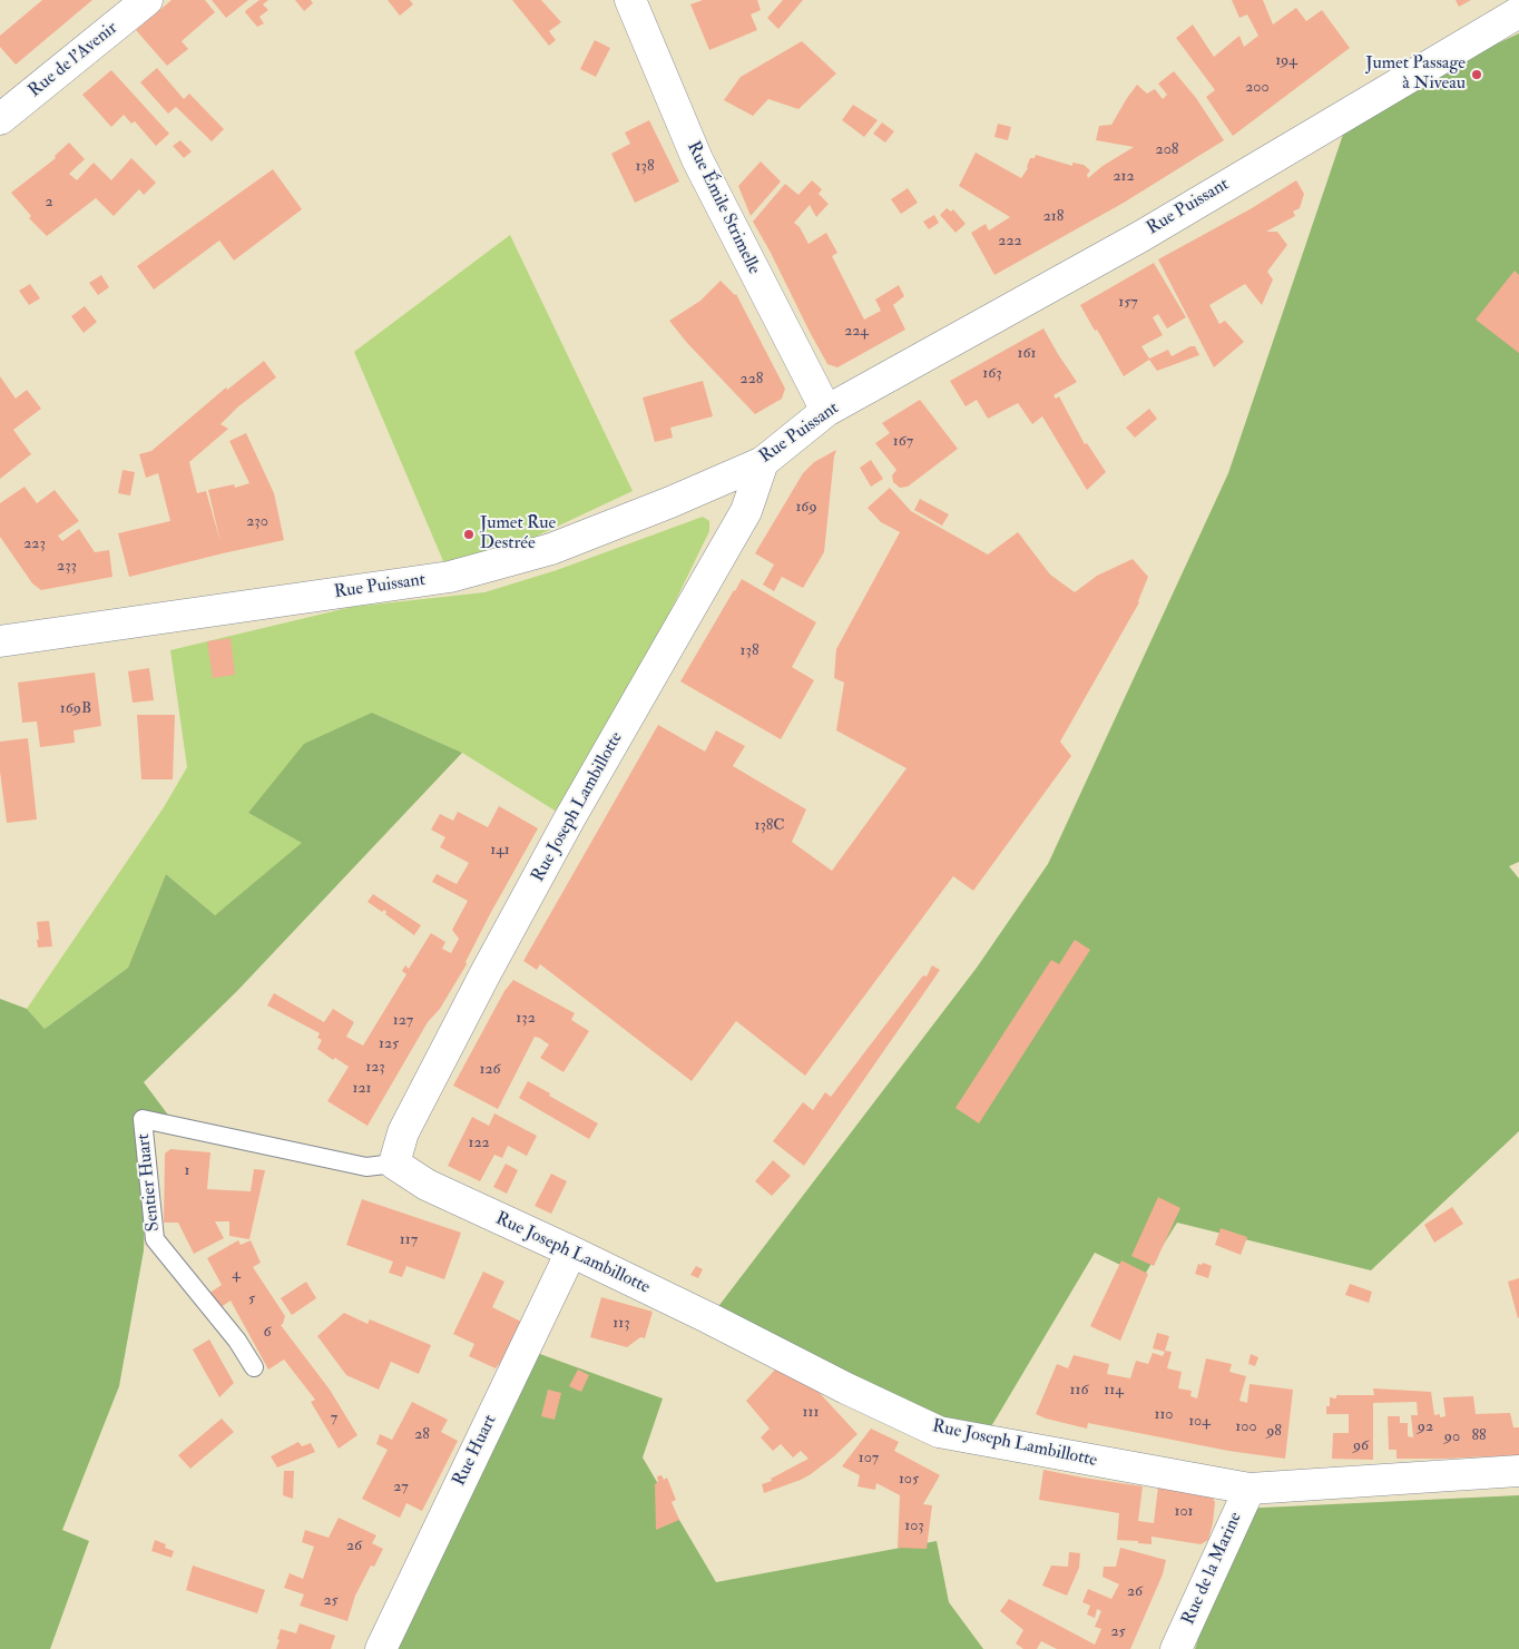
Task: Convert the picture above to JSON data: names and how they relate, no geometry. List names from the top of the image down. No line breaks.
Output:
{"streets":{"street":["Rue de l'Avenir","Rue Puissant","Rue Émile Strimelle","Rue Joseph Lambillotte","Rue Huart","Rue de la Marine"],"lane":["Sentier Huart"]},"crossings":[["Rue Puissant","Rue Émile Strimelle"],["Rue Puissant","Rue Joseph Lambillotte"],["Rue Joseph Lambillotte","Sentier Huart"],["Rue Joseph Lambillotte","Rue Huart"],["Rue Joseph Lambillotte","Rue de la Marine"]],"places":["Jumet Passage à Niveau","Jumet Rue Destrée"],"house_numbers":["194","200","208","138","212","2","218","222","157","224","161","163","228","167","169","230","223","233","138","169B","138C","141","132","127","125","123","126","121","122","1","117","4","5","113","6","116","114","111","110","7","104","100","92","98","28","88","90","96","107","105","27","101","103","26","26","25","25"]}
